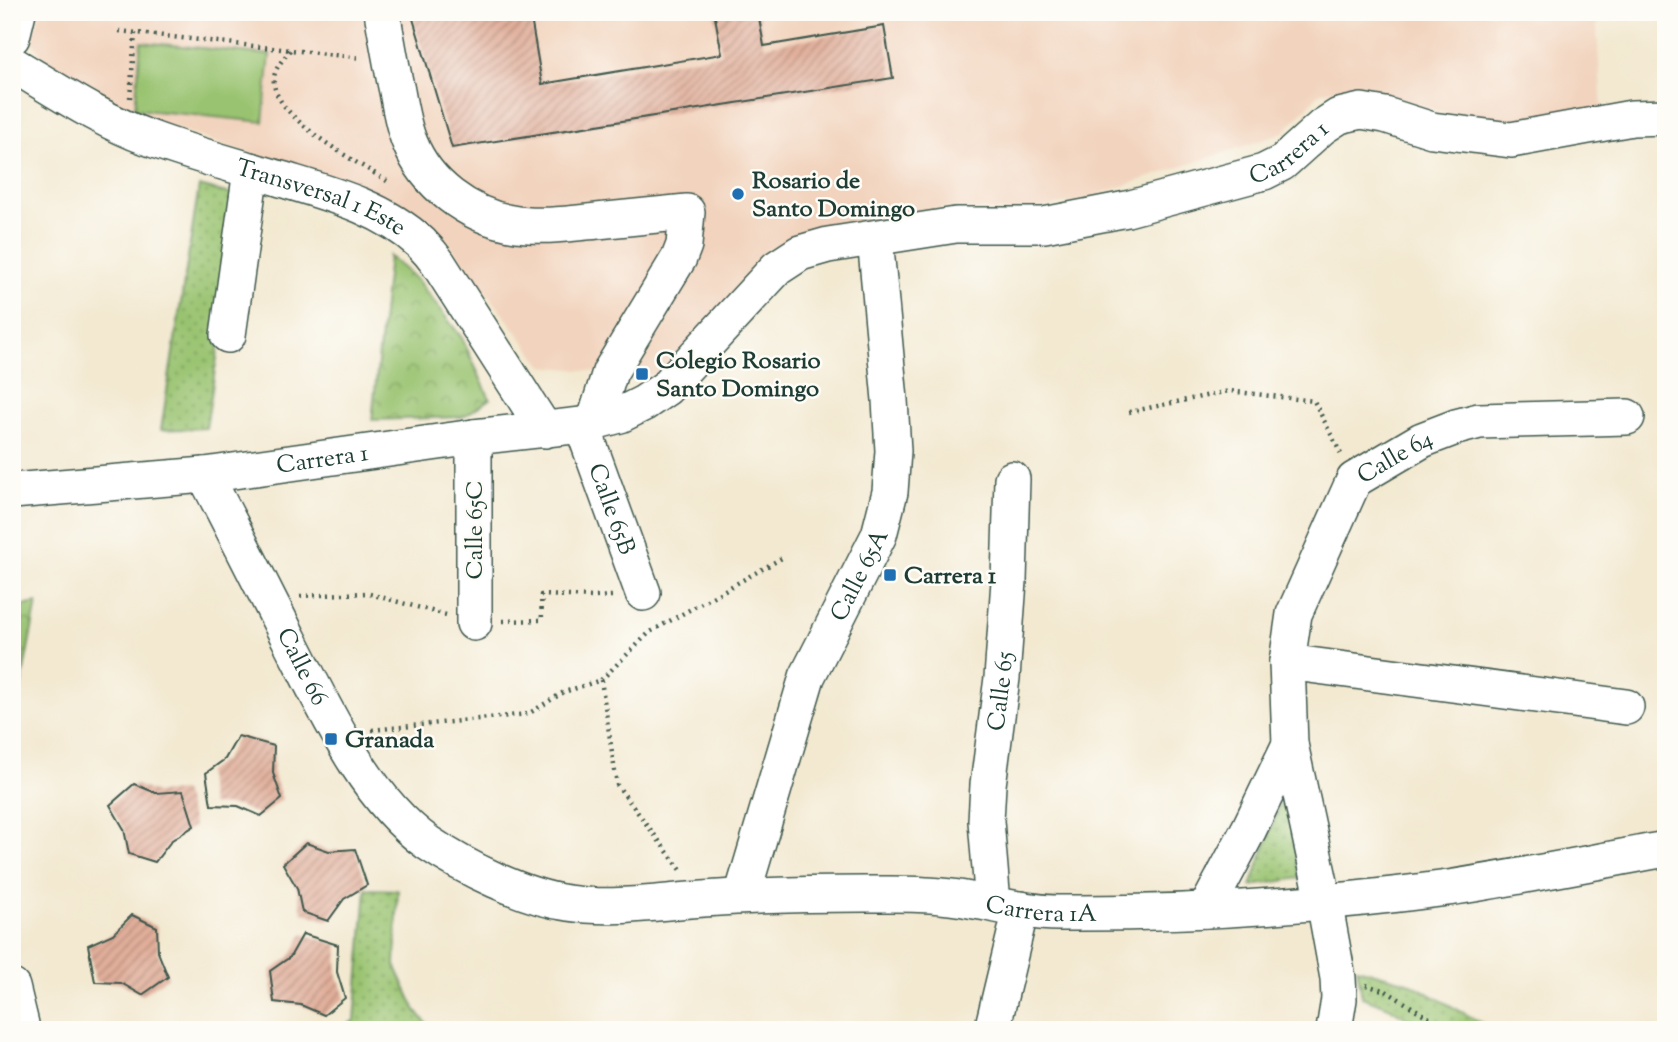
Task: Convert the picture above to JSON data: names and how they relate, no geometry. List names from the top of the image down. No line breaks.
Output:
{"streets":{"street":["Carrera 1","Transversal 1 Este","Calle 64","Calle 65B","Calle 65C","Calle 65A","Calle 66","Calle 65","Carrera 1A"]},"crossings":[["Carrera 1","Transversal 1 Este"],["Carrera 1","Calle 65B"],["Carrera 1","Calle 65C"],["Carrera 1","Calle 65A"],["Carrera 1","Calle 66"],["Calle 64","Carrera 1A"],["Calle 65A","Carrera 1A"],["Calle 66","Carrera 1A"],["Calle 65","Carrera 1A"]],"places":{"other":["Rosario de Santo Domingo"],"transit":["Colegio Rosario Santo Domingo","Carrera 1","Granada"]}}
